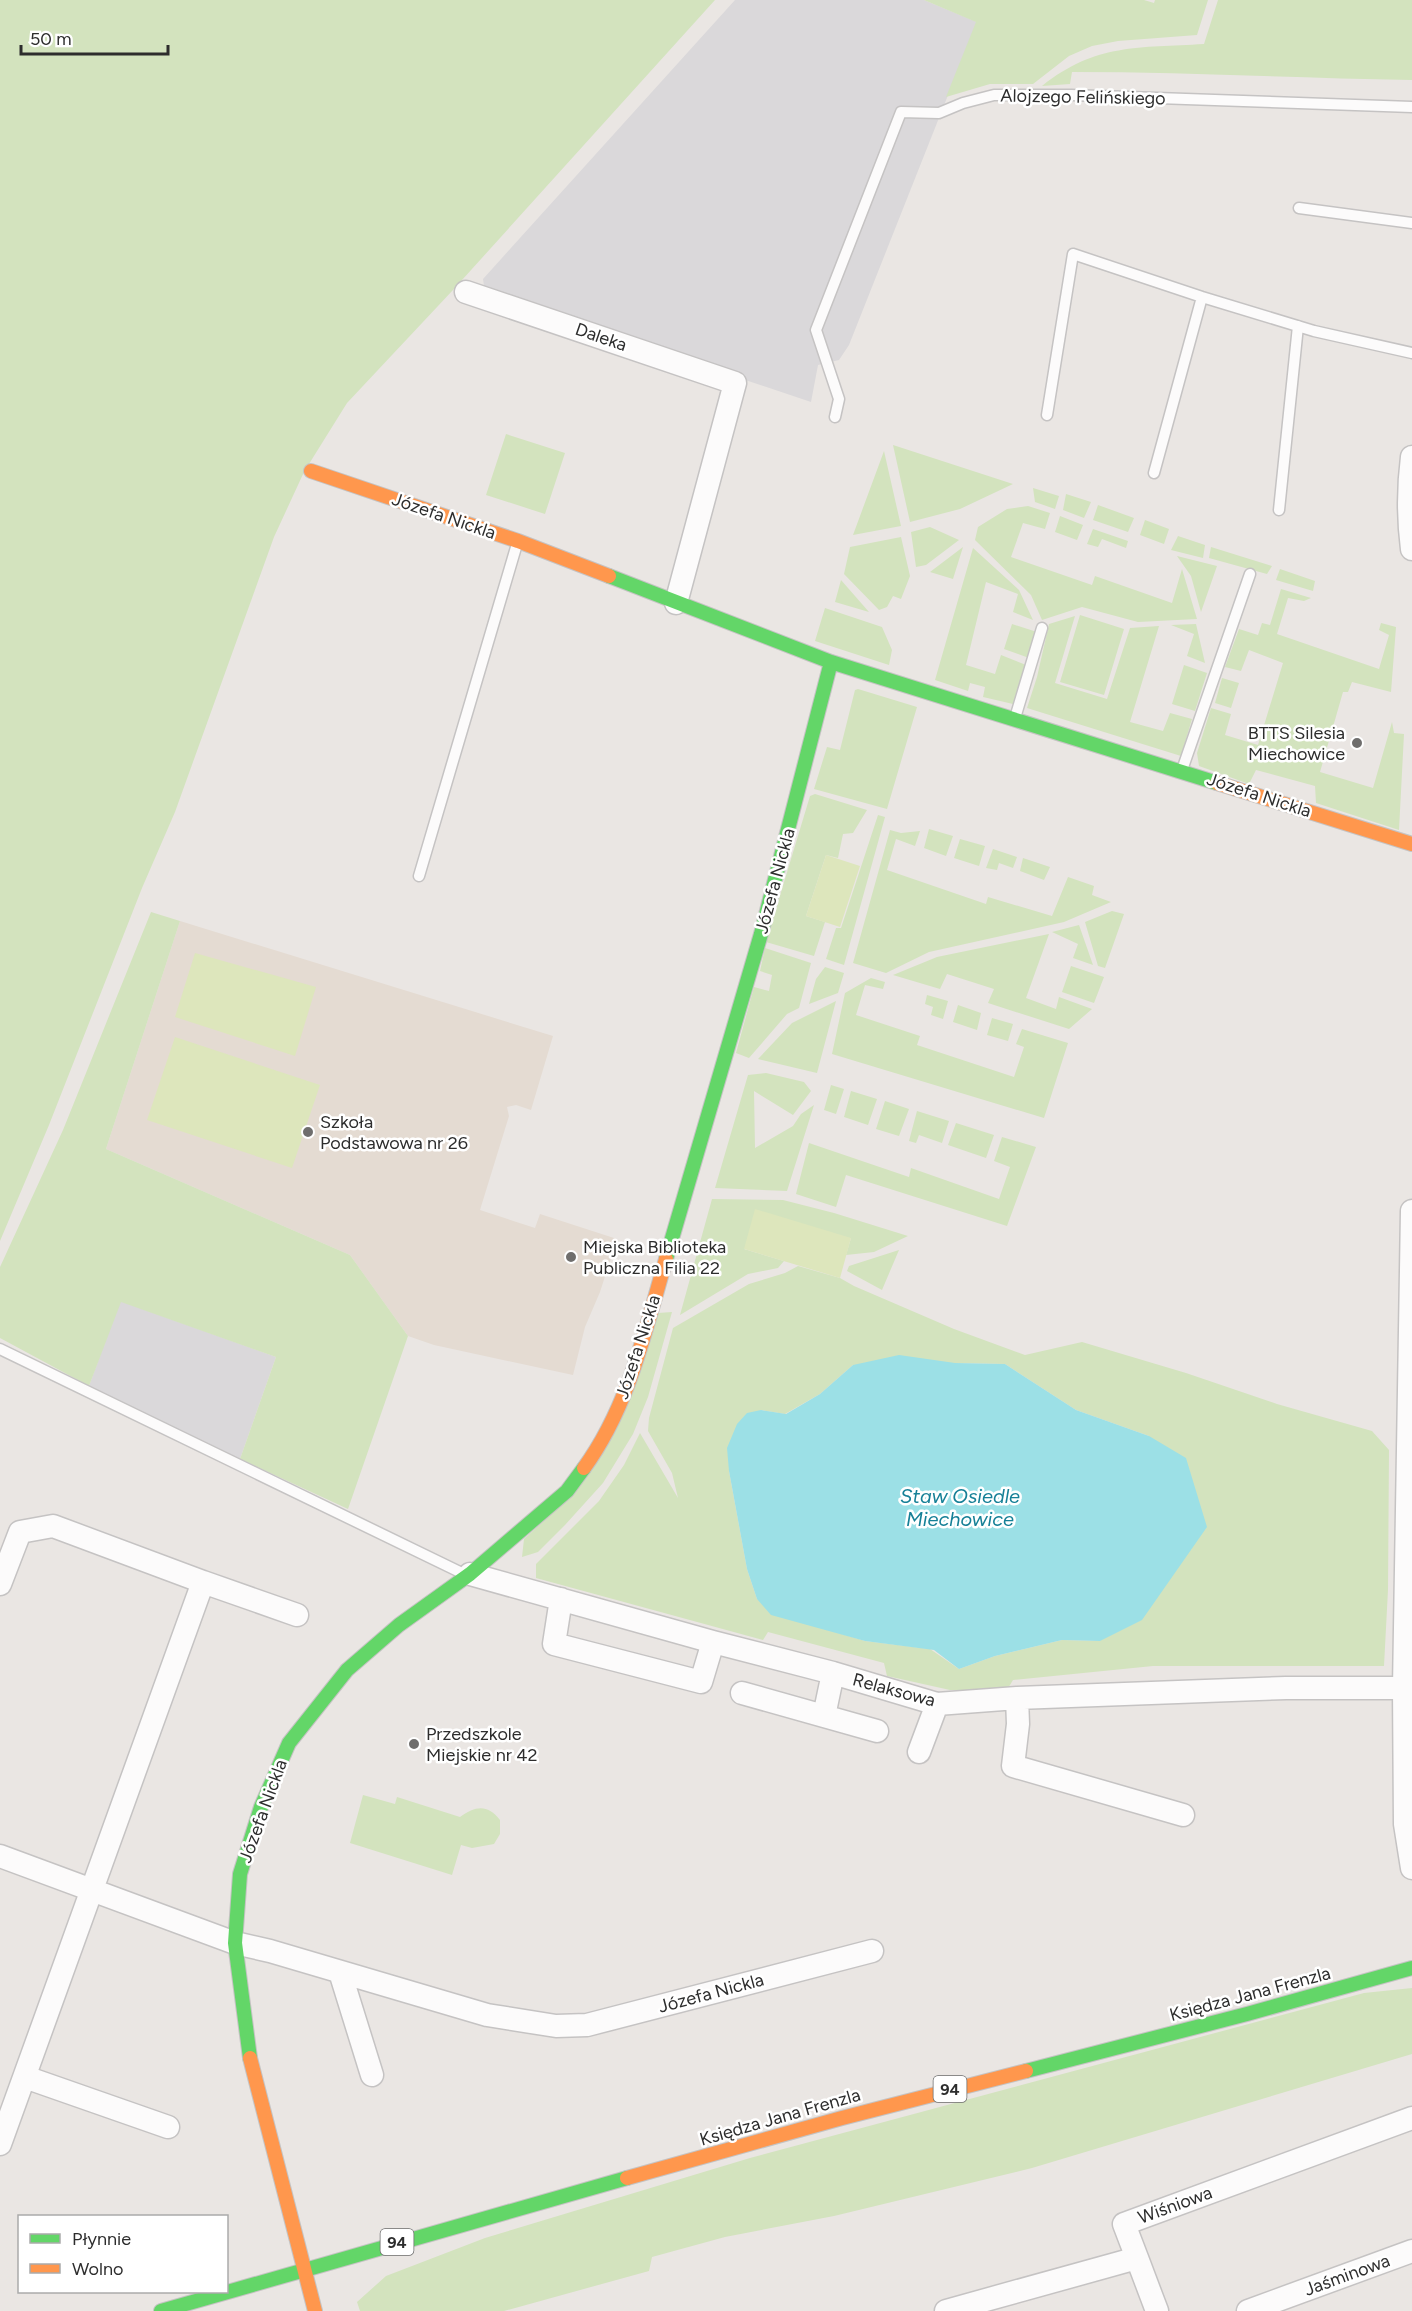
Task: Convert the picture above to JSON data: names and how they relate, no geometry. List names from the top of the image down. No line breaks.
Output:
{"streets":{"street":["Daleka","Józefa Nickla","Relaksowa","Księdza Jana Frenzla","94","Wiśniowa","Jaśminowa"],"lane":["Alojzego Felińskiego"]},"crossings":[["Daleka","Józefa Nickla"],["Józefa Nickla","Relaksowa"],["Józefa Nickla","Księdza Jana Frenzla"]],"water":["Staw Osiedle Miechowice"],"places":["BTTS Silesia Miechowice","Szkoła Podstawowa nr 26","Miejska Biblioteka Publiczna Filia 22","Przedszkole Miejskie nr 42"],"legend":["Płynnie","Wolno"],"scale_bar":"50 m"}
